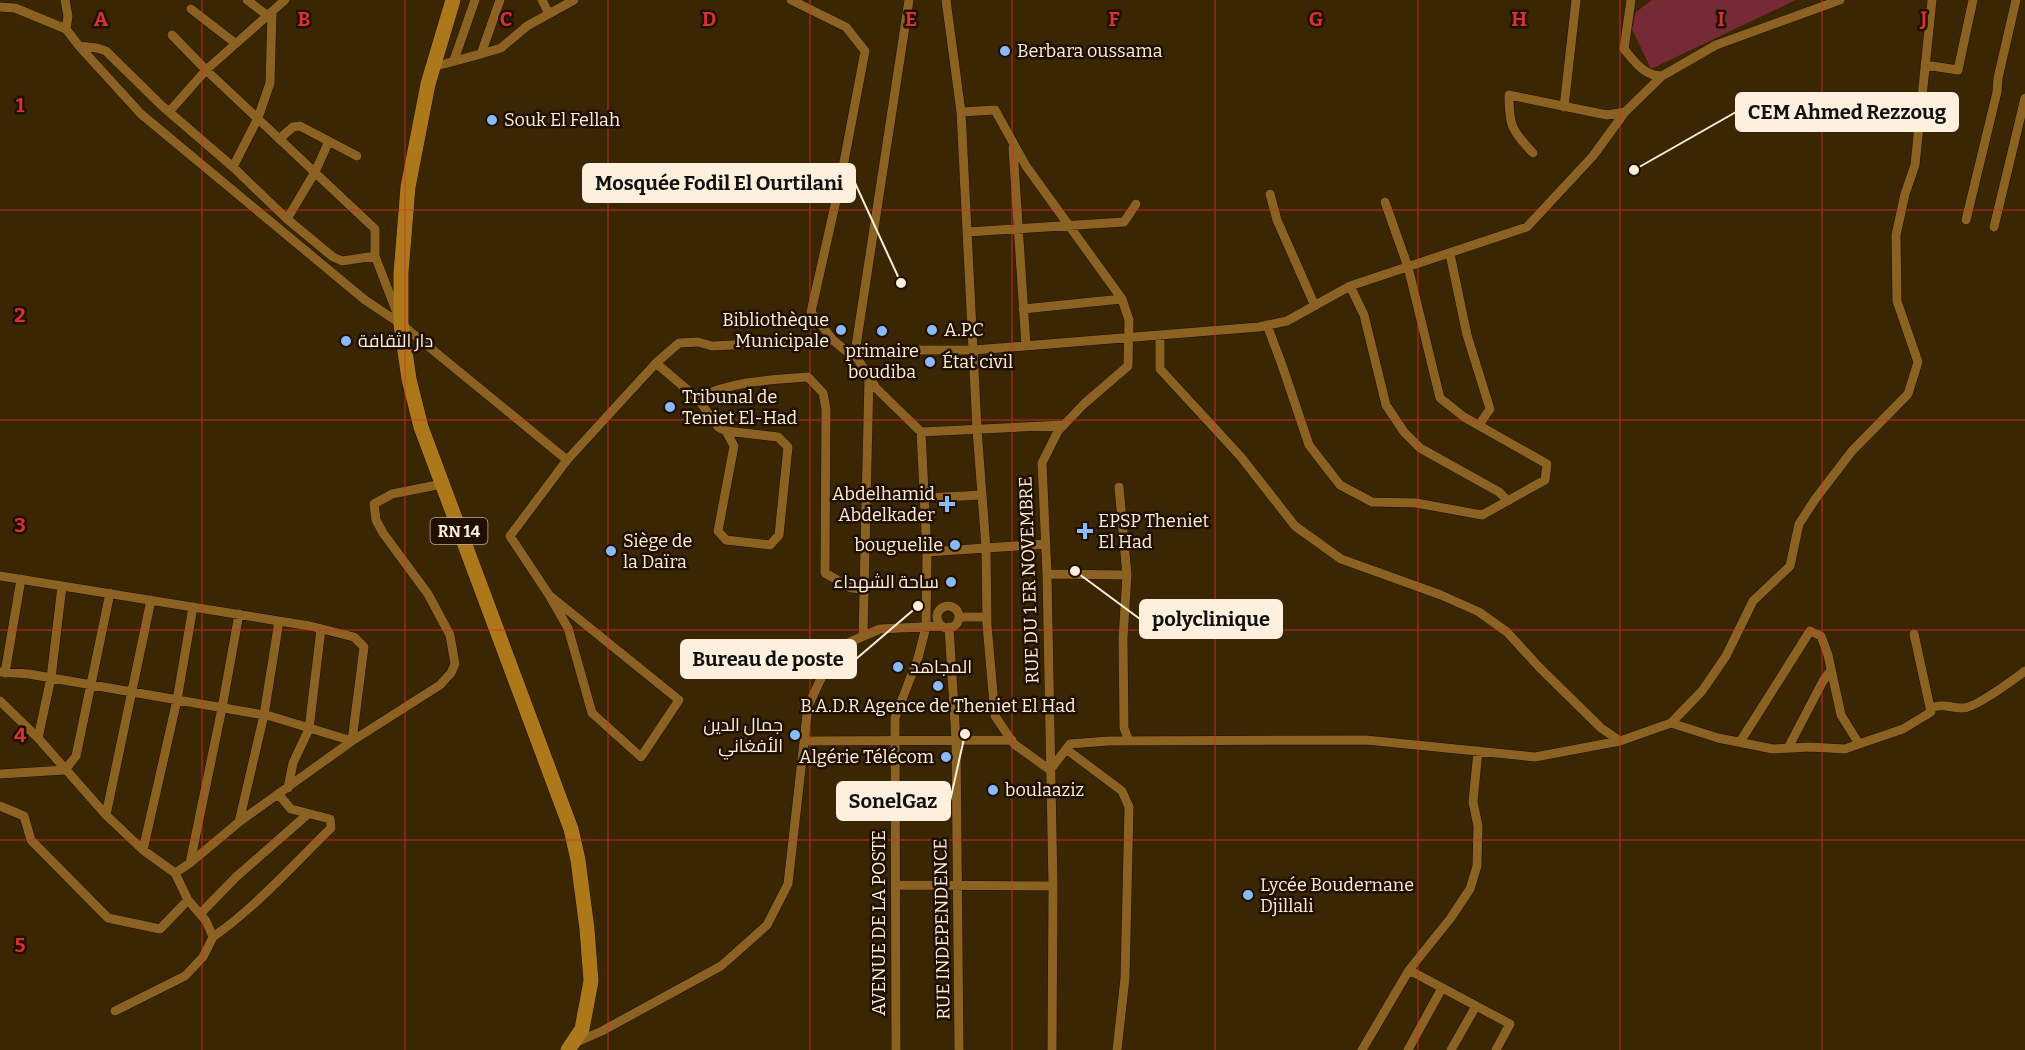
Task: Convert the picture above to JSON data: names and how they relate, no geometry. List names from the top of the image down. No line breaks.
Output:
{"streets":{"main road":["RN 14"],"street":["RUE DU 1 ER NOVEMBRE","AVENUE DE LA POSTE","RUE INDEPENDENCE"]},"places":{"other":["Berbara oussama","Souk El Fellah","CEM Ahmed Rezzoug","Mosquée Fodil El Ourtilani","Bibliothèque Municipale","A.P.C","primaire boudiba","دار الثقافة","État civil","Tribunal de Teniet El-Had","bouguelile","Siège de la Daïra","polyclinique","ساحة الشهداء","Bureau de poste","المجاهد","B.A.D.R Agence de Theniet El Had","SonelGaz","جمال الدين الأفغاني","Algérie Télécom","boulaaziz","Lycée Boudernane Djillali"],"health":["Abdelhamid Abdelkader","EPSP Theniet El Had"]},"grid":{"columns":["A","B","C","D","E","F","G","H","I","J"],"rows":["1","2","3","4","5"]}}
